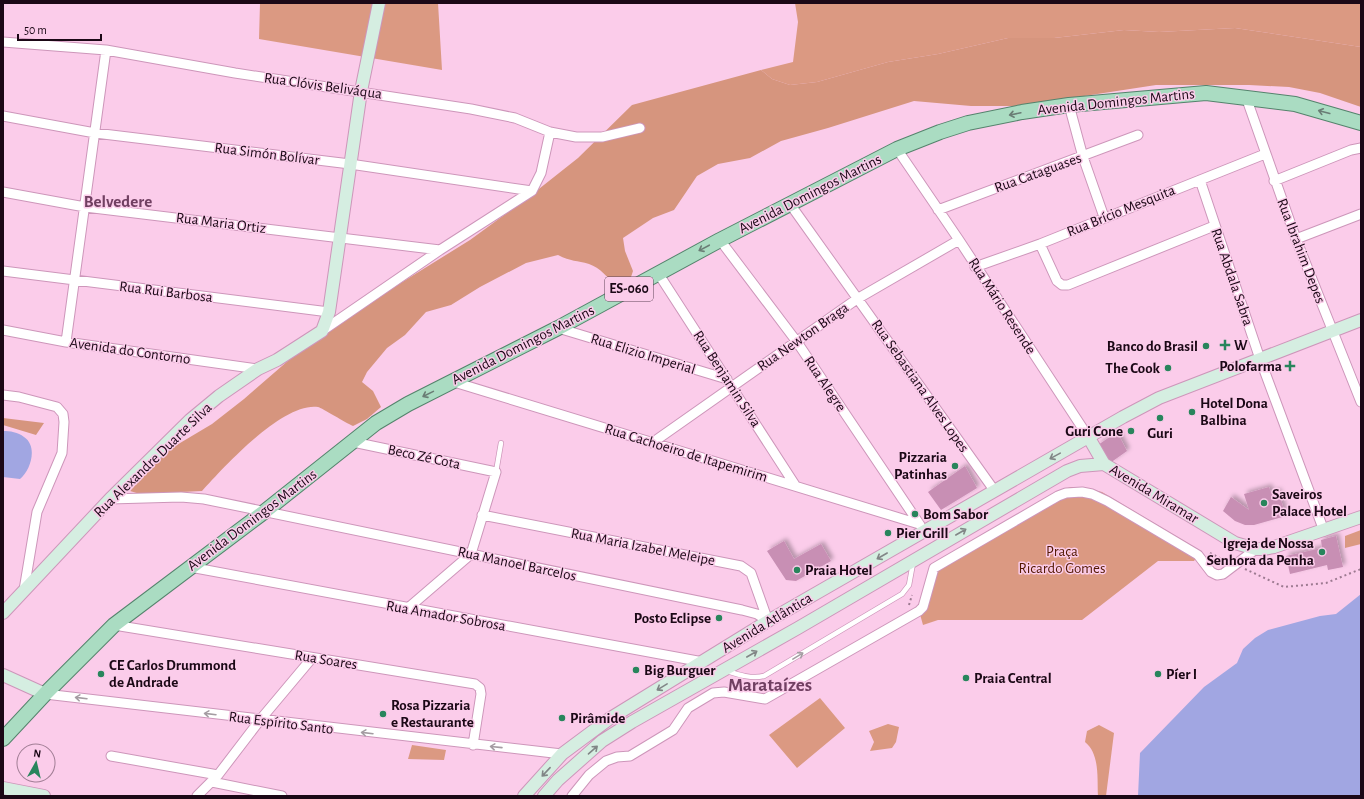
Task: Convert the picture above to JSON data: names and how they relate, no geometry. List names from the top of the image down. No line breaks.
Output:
{"streets":{"main road":["Avenida Domingos Martins","ES-060"],"street":["Rua Clóvis Beliváqua","Rua Simón Bolívar","Rua Cataguases","Rua Brício Mesquita","Rua Maria Ortiz","Rua Ibrahim Depes","Rua Abdala Sabra","Rua Rui Barbosa","Rua Mário Resende","Rua Newton Braga","Avenida do Contorno","Rua Elizio Imperial","Rua Benjamin Silva","Rua Alegre","Rua Sebastiana Alves Lopes","Rua Cachoeiro de Itapemirim","Beco Zé Cota","Rua Alexandre Duarte Silva","Avenida Miramar","Rua Maria Izabel Meleipe","Rua Manoel Barcelos","Rua Amador Sobrosa","Avenida Atlântica","Rua Soares","Rua Espírito Santo"]},"crossings":[["Avenida Domingos Martins","Rua Ibrahim Depes"],["Avenida Domingos Martins","Rua Mário Resende"],["Avenida Domingos Martins","Rua Elizio Imperial"],["Avenida Domingos Martins","Rua Benjamin Silva"],["Avenida Domingos Martins","Rua Alegre"],["Avenida Domingos Martins","Rua Sebastiana Alves Lopes"],["Avenida Domingos Martins","Rua Cachoeiro de Itapemirim"],["Avenida Domingos Martins","Beco Zé Cota"],["Avenida Domingos Martins","Rua Manoel Barcelos"],["Avenida Domingos Martins","Rua Amador Sobrosa"],["Avenida Domingos Martins","Rua Soares"],["Avenida Domingos Martins","Rua Espírito Santo"],["Rua Cataguases","Rua Mário Resende"],["Rua Brício Mesquita","Rua Ibrahim Depes"],["Rua Brício Mesquita","Rua Abdala Sabra"],["Rua Brício Mesquita","Rua Mário Resende"],["Rua Ibrahim Depes","Avenida Atlântica"],["Rua Abdala Sabra","Avenida Miramar"],["Rua Abdala Sabra","Avenida Atlântica"],["Rua Mário Resende","Rua Newton Braga"],["Rua Mário Resende","Avenida Miramar"],["Rua Mário Resende","Avenida Atlântica"],["Rua Newton Braga","Rua Elizio Imperial"],["Rua Newton Braga","Rua Benjamin Silva"],["Rua Newton Braga","Rua Alegre"],["Rua Newton Braga","Rua Sebastiana Alves Lopes"],["Rua Newton Braga","Rua Cachoeiro de Itapemirim"],["Avenida do Contorno","Rua Alexandre Duarte Silva"],["Rua Elizio Imperial","Rua Benjamin Silva"],["Rua Benjamin Silva","Rua Cachoeiro de Itapemirim"],["Rua Alegre","Rua Cachoeiro de Itapemirim"],["Rua Alegre","Avenida Atlântica"],["Rua Sebastiana Alves Lopes","Avenida Atlântica"],["Rua Cachoeiro de Itapemirim","Avenida Atlântica"],["Rua Alexandre Duarte Silva","Rua Manoel Barcelos"],["Avenida Miramar","Avenida Atlântica"],["Rua Maria Izabel Meleipe","Rua Manoel Barcelos"],["Rua Maria Izabel Meleipe","Avenida Atlântica"],["Rua Manoel Barcelos","Avenida Atlântica"],["Rua Amador Sobrosa","Avenida Atlântica"],["Avenida Atlântica","Rua Espírito Santo"],["Rua Soares","Rua Espírito Santo"]],"districts":["Belvedere","Marataízes"],"parks":["Praça Ricardo Gomes"],"places":{"health":["W","Polofarma"],"other":["Banco do Brasil","The Cook","Hotel Dona Balbina","Guri","Guri Cone","Pizzaria Patinhas","Saveiros Palace Hotel","Bom Sabor","Pier Grill","Igreja de Nossa Senhora da Penha","Praia Hotel","Posto Eclipse","Big Burguer","CE Carlos Drummond de Andrade","Píer I","Praia Central","Rosa Pizzaria e Restaurante","Pirâmide"]},"scale_bar":"50 m","north":"top"}
